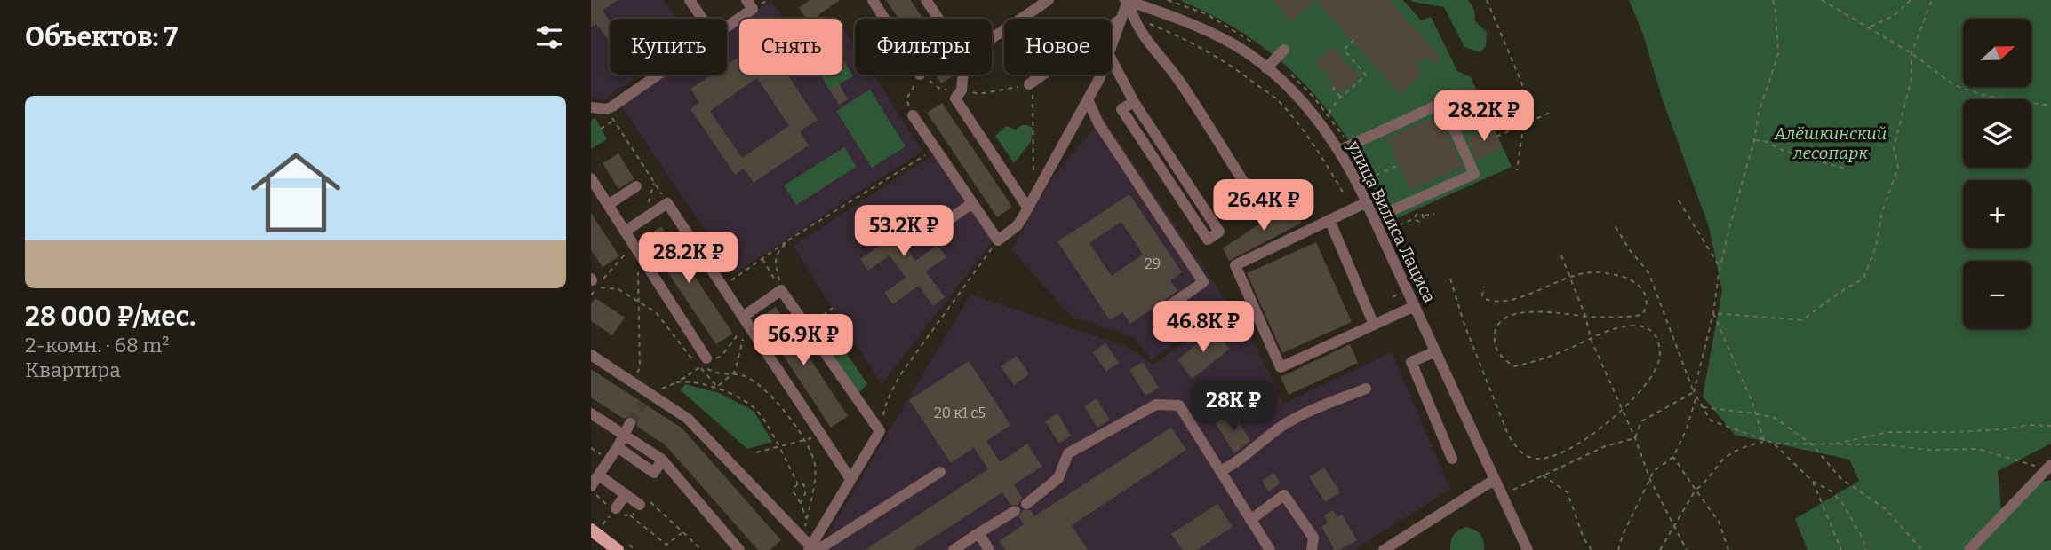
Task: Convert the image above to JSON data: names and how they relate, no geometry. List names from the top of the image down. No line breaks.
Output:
{"streets":{"street":["улица Вилиса Лациса"]},"parks":["Алёшкинский лесопарк"],"house_numbers":["29","20 к1 с5"],"north":"right","page":{"heading":"Объектов: 7","map_buttons":["+","−"],"chip":["Купить","Снять","Фильтры","Новое"],"list":[{"name":"28 000 ₽/мес.","note":"2-комн. · 68 m² · Квартира"}],"price":["28.2K ₽","26.4K ₽","53.2K ₽","28.2K ₽","46.8K ₽","56.9K ₽","28K ₽"]}}
